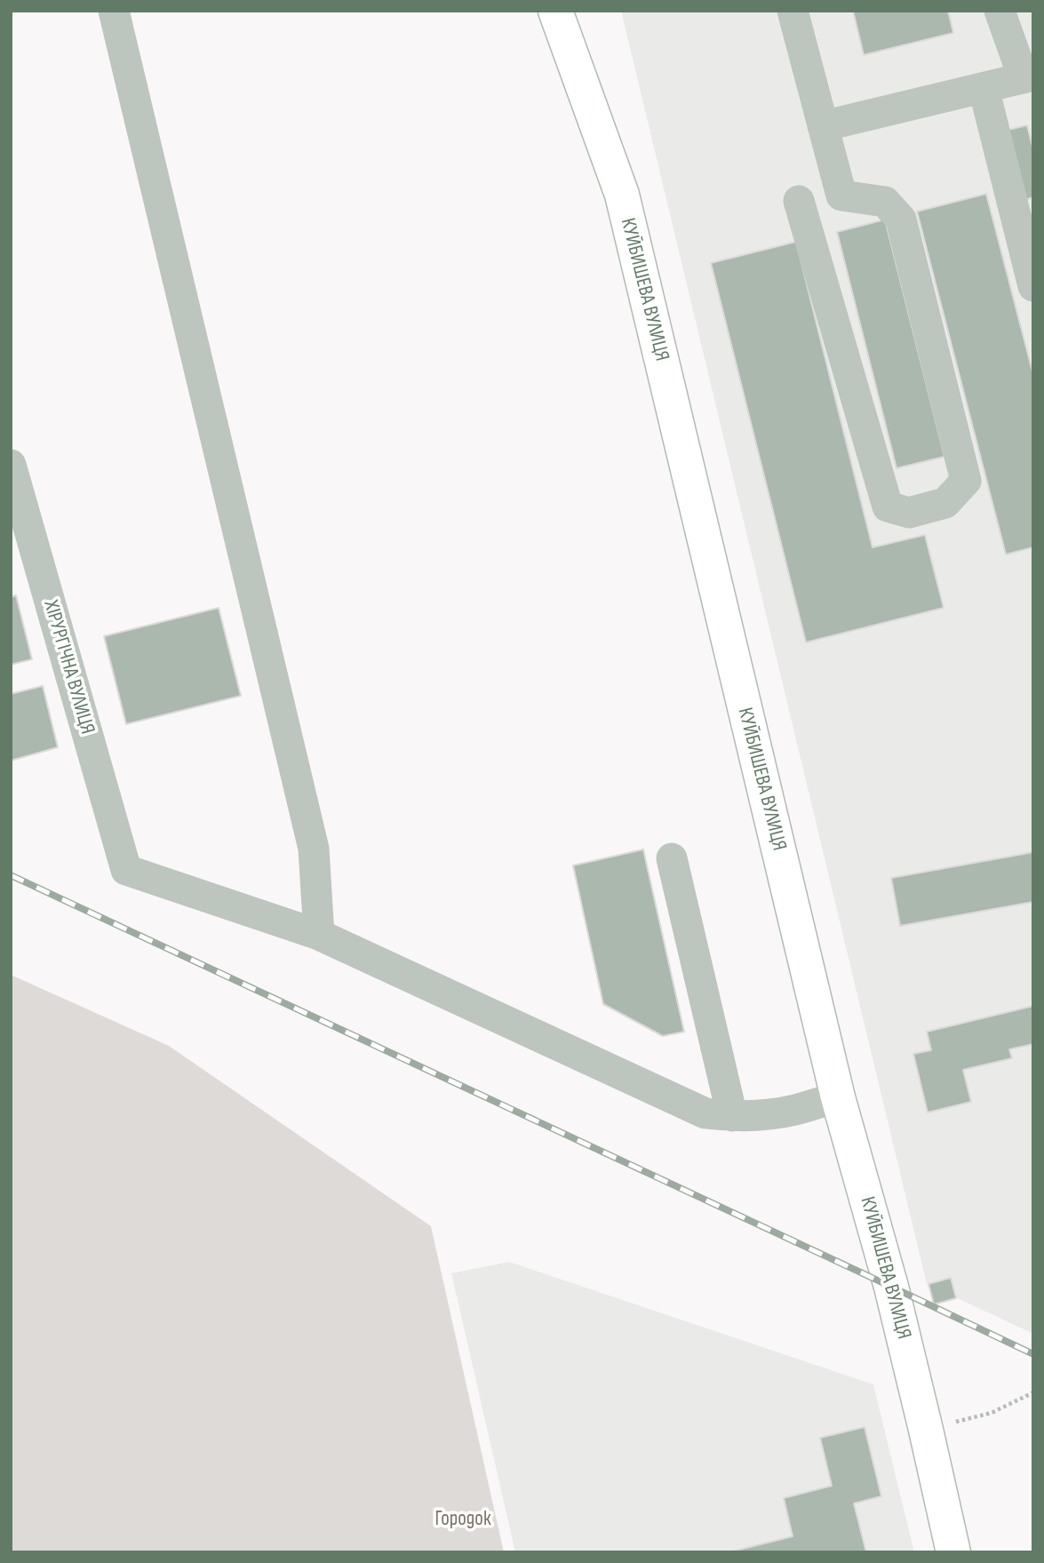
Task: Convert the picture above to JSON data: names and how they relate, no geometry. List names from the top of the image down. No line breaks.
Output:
{"streets":{"main road":["КУЙБИШЕВА ВУЛИЦЯ"],"street":["ХІРУРГІЧНА ВУЛИЦЯ"]},"parks":["Городок"]}
